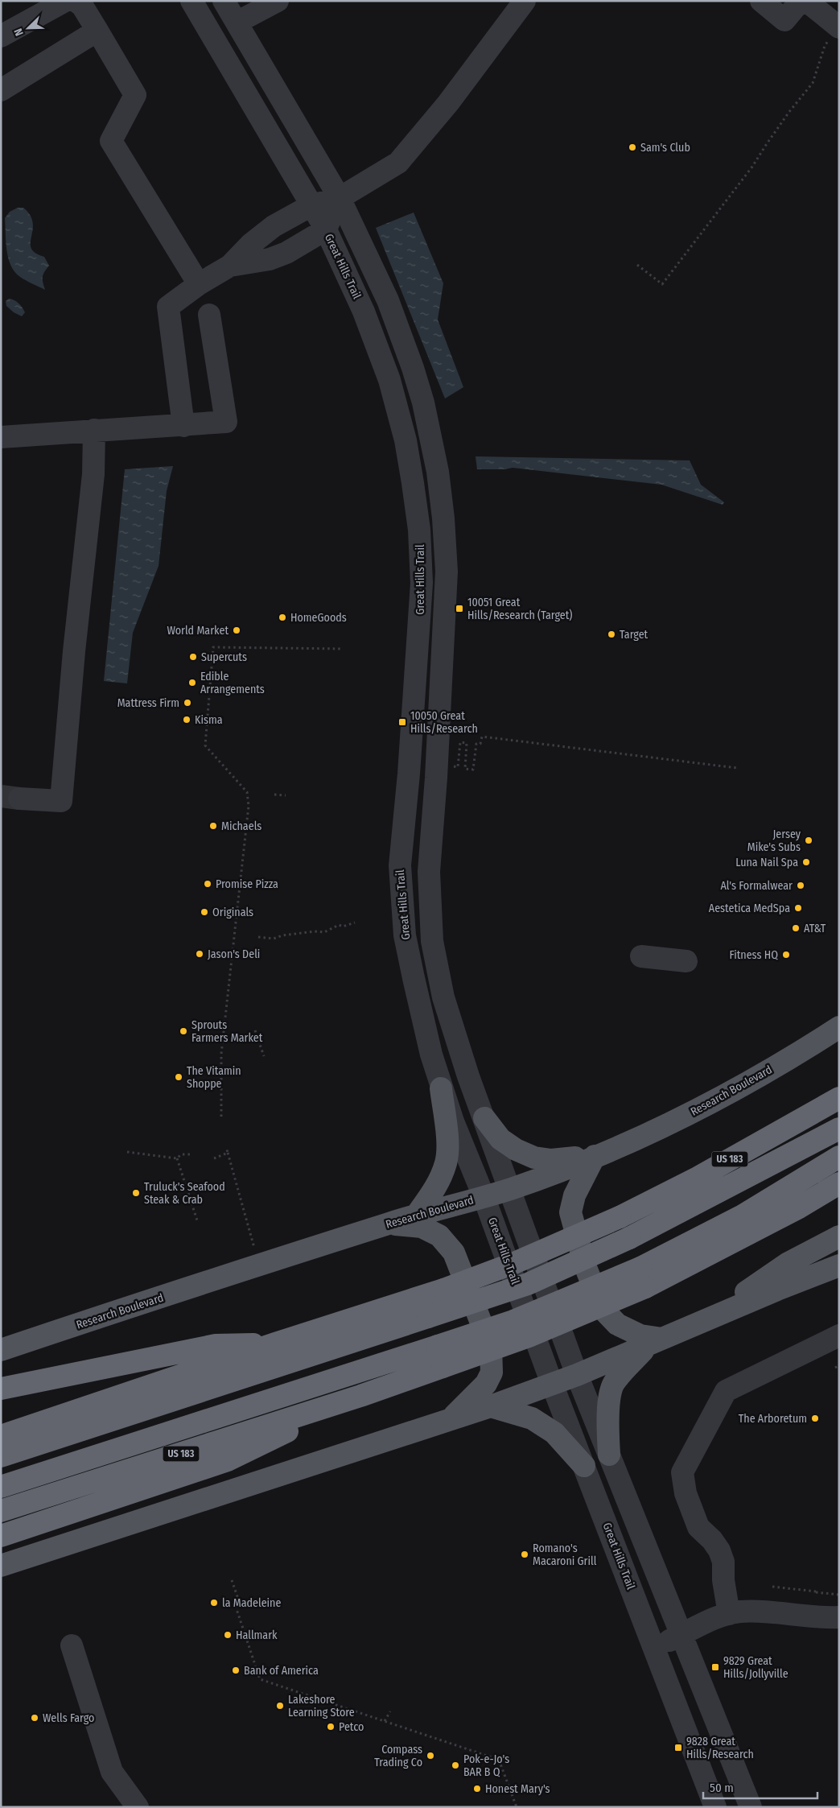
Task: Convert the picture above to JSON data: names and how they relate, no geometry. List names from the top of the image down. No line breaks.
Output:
{"streets":{"highway":["US 183"],"main road":["Research Boulevard"],"street":["Great Hills Trail"]},"crossings":[["Great Hills Trail","Research Boulevard"]],"places":{"other":["Sam's Club","HomeGoods","World Market","Target","Supercuts","Edible Arrangements","Mattress Firm","Kisma","Michaels","Jersey Mike's Subs","Luna Nail Spa","Promise Pizza","Al's Formalwear","Aestetica MedSpa","Originals","AT&T","Jason's Deli","Fitness HQ","Sprouts Farmers Market","The Vitamin Shoppe","Truluck's Seafood Steak & Crab","The Arboretum","Romano's Macaroni Grill","la Madeleine","Hallmark","Bank of America","Lakeshore Learning Store","Wells Fargo","Petco","Compass Trading Co","Pok-e-Jo's BAR B Q","Honest Mary's"],"transit":["10051 Great Hills/Research (Target)","10050 Great Hills/Research","9829 Great Hills/Jollyville","9828 Great Hills/Research"]},"scale_bar":"50 m","north":"bottom left"}
